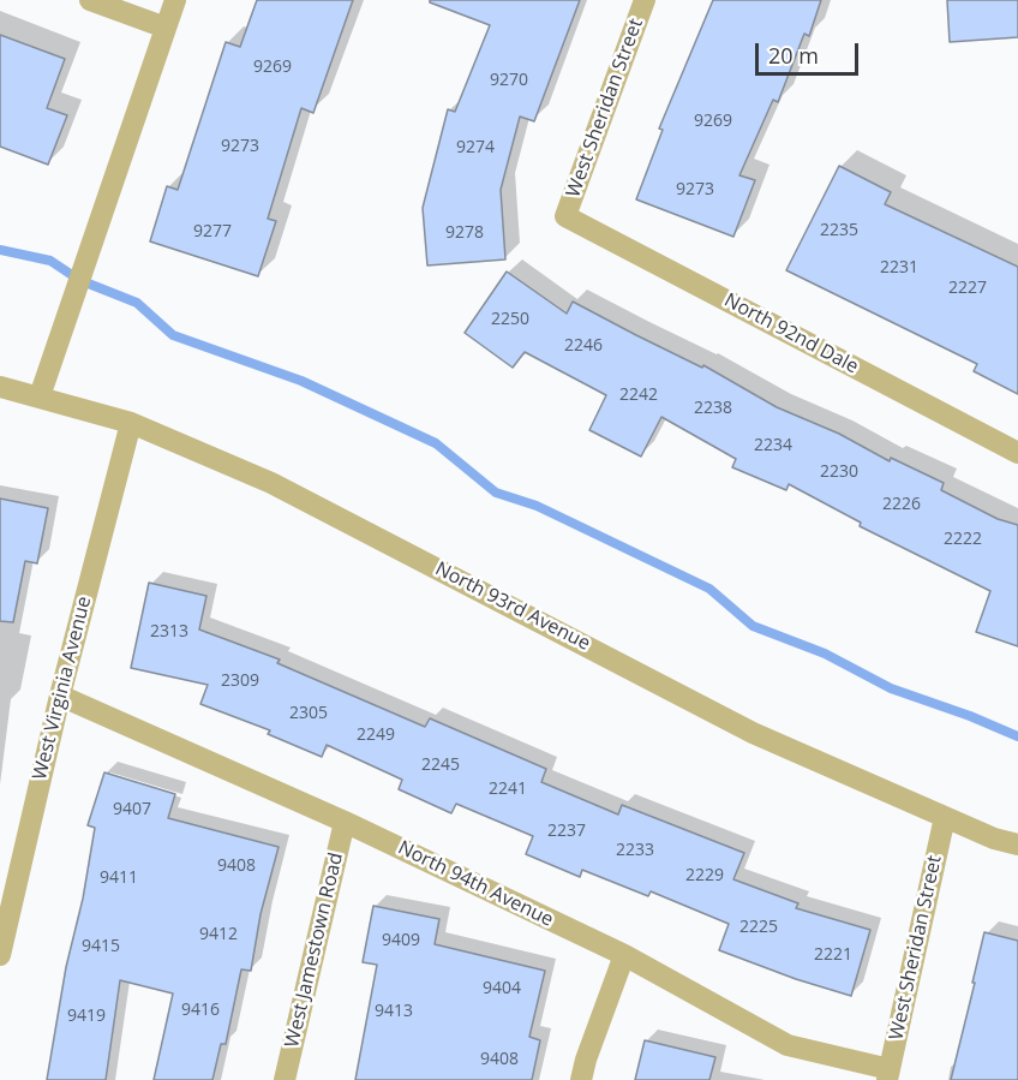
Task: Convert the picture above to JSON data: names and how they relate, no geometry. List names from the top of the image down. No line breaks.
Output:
{"streets":{"street":["West Sheridan Street","North 92nd Dale","North 93rd Avenue","West Virginia Avenue","North 94th Avenue","West Jamestown Road"]},"crossings":[["West Sheridan Street","North 92nd Dale"],["West Sheridan Street","North 93rd Avenue"],["West Sheridan Street","North 94th Avenue"],["North 93rd Avenue","West Virginia Avenue"],["West Virginia Avenue","North 94th Avenue"],["North 94th Avenue","West Jamestown Road"]],"house_numbers":["9269","9270","9269","9273","9274","9273","2235","9277","9278","2231","2227","2250","2246","2242","2238","2234","2230","2226","2222","2313","2309","2305","2249","2245","2241","9407","2237","2233","9408","2229","9411","2225","9412","9409","9415","2221","9404","9416","9413","9419","9408"],"scale_bar":"20 m"}
